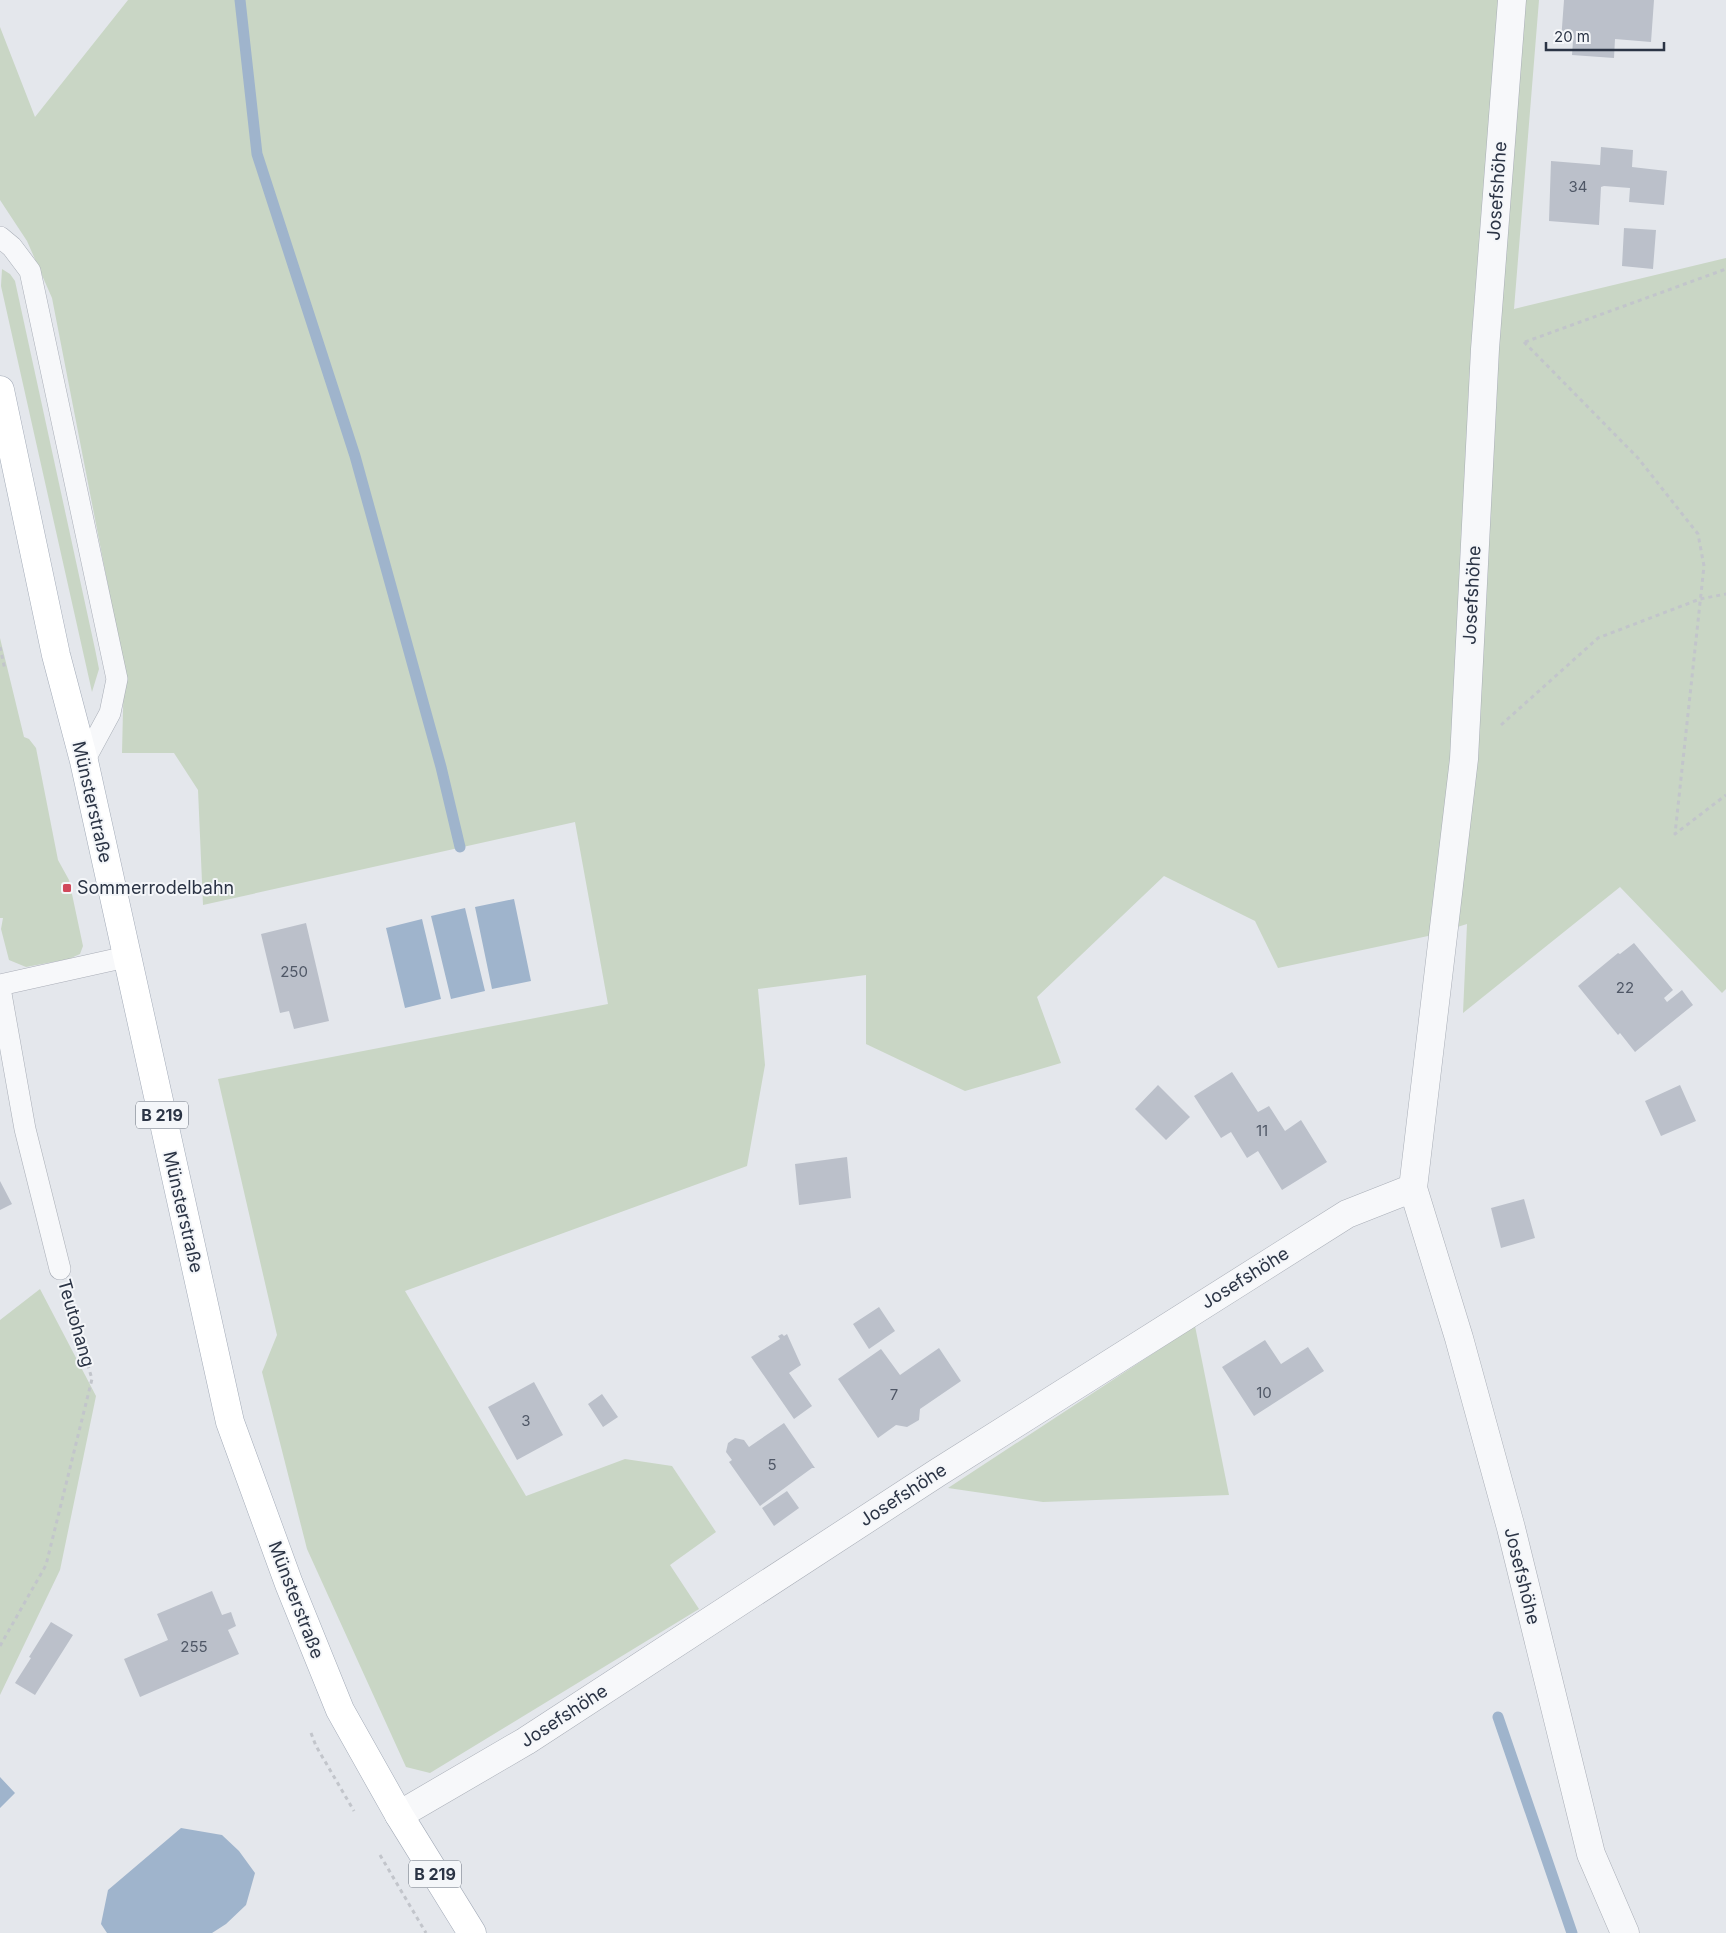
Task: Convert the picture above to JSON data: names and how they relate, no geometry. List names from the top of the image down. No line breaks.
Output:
{"streets":{"main road":["Münsterstraße","B 219"],"street":["Josefshöhe"],"lane":["Teutohang"]},"crossings":[["Josefshöhe","Münsterstraße"],["Münsterstraße","Teutohang"]],"places":{"transit":["Sommerrodelbahn"]},"house_numbers":["34","250","22","11","10","7","3","5","255"],"scale_bar":"20 m"}
